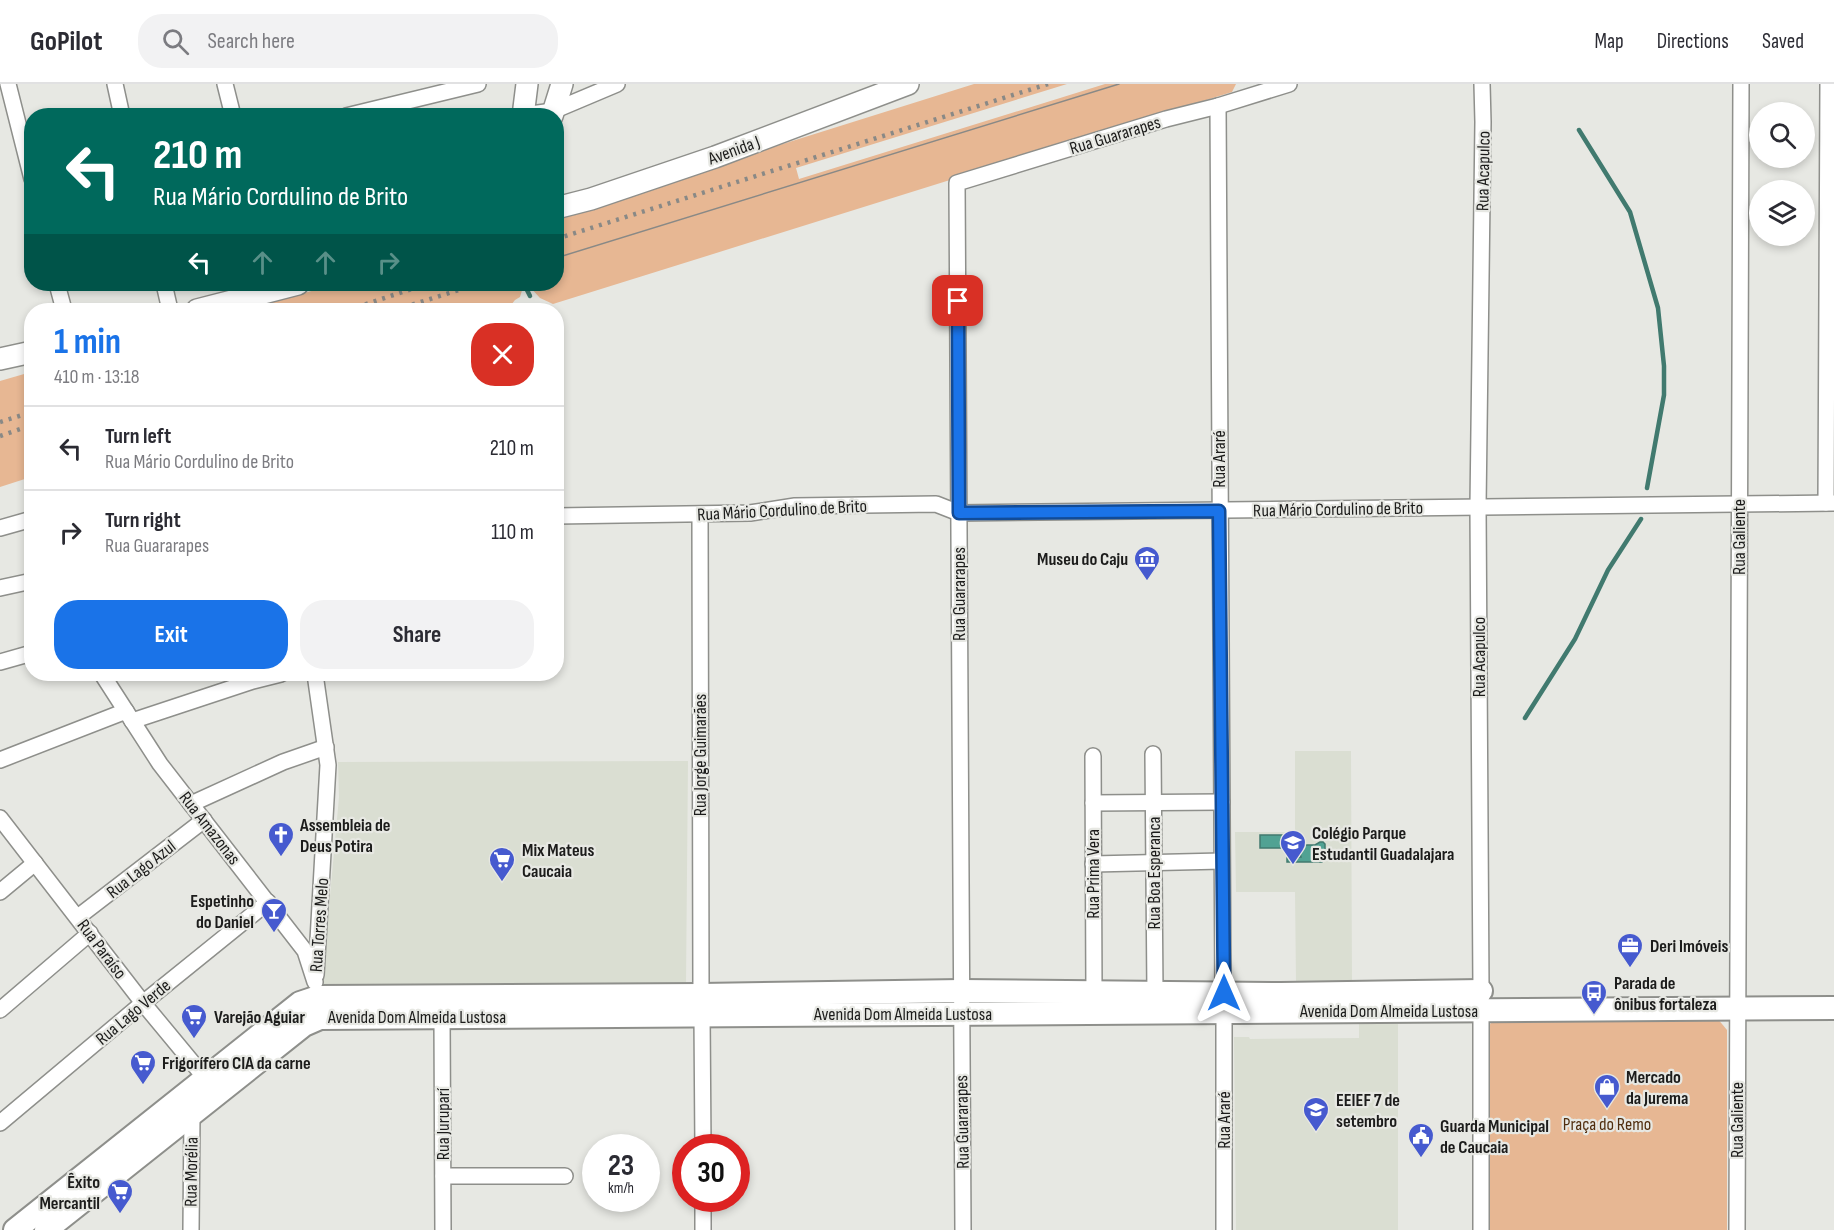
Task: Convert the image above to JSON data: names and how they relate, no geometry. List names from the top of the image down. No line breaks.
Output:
{"streets":{"main road":["Avenida Dom Almeida Lustosa"],"street":["Rua Guararapes","Avenida J","Rua Acapulco","Rua Araré","Rua Mário Cordulino de Brito","Rua Galiente","Rua Jorge Guimarães","Rua Amazonas","Rua Lago Azul","Rua Boa Esperanca","Rua Prima Vera","Rua Torres Melo","Rua Paraíso","Rua Lago Verde","Rua Juruparí","Rua Morélia"]},"crossings":[["Rua Guararapes","Rua Araré"],["Rua Guararapes","Rua Mário Cordulino de Brito"],["Rua Guararapes","Avenida Dom Almeida Lustosa"],["Rua Acapulco","Rua Mário Cordulino de Brito"],["Rua Acapulco","Avenida Dom Almeida Lustosa"],["Rua Araré","Rua Mário Cordulino de Brito"],["Rua Araré","Avenida Dom Almeida Lustosa"],["Rua Mário Cordulino de Brito","Rua Galiente"],["Rua Mário Cordulino de Brito","Rua Jorge Guimarães"],["Rua Galiente","Avenida Dom Almeida Lustosa"],["Rua Jorge Guimarães","Avenida Dom Almeida Lustosa"],["Rua Amazonas","Rua Lago Azul"],["Rua Amazonas","Rua Torres Melo"],["Rua Amazonas","Avenida Dom Almeida Lustosa"],["Rua Amazonas","Rua Lago Verde"],["Rua Lago Azul","Rua Paraíso"],["Rua Boa Esperanca","Avenida Dom Almeida Lustosa"],["Rua Prima Vera","Avenida Dom Almeida Lustosa"],["Rua Torres Melo","Avenida Dom Almeida Lustosa"],["Rua Paraíso","Avenida Dom Almeida Lustosa"],["Rua Paraíso","Rua Lago Verde"],["Avenida Dom Almeida Lustosa","Rua Juruparí"],["Avenida Dom Almeida Lustosa","Rua Morélia"]],"parks":["Praça do Remo"],"places":{"museum":["Museu do Caju"],"church":["Assembleia de Deus Potira"],"school or university":["Colégio Parque Estudantil Guadalajara","EEIEF 7 de setembro"],"supermarket":["Mix Mateus Caucaia","Varejão Aguiar","Frigorífero CIA da carne","Êxito Mercantil"],"bar":["Espetinho do Daniel"],"office":["Deri Imóveis"],"bus stop":["Parada de ônibus fortaleza"],"shop":["Mercado da Jurema"],"public building":["Guarda Municipal de Caucaia"]},"page":{"header":"GoPilot","search":"Search here","nav":["Map","Directions","Saved"],"turn":["210 m","Rua Mário Cordulino de Brito"],"heading":["1 min","410 m · 13:18"],"list":[{"name":"Turn left","note":"Rua Mário Cordulino de Brito","value":"210 m"},{"name":"Turn right","note":"Rua Guararapes","value":"110 m"}],"buttons":["Exit","Share"],"speed":"23 km/h","limit":"30"}}
